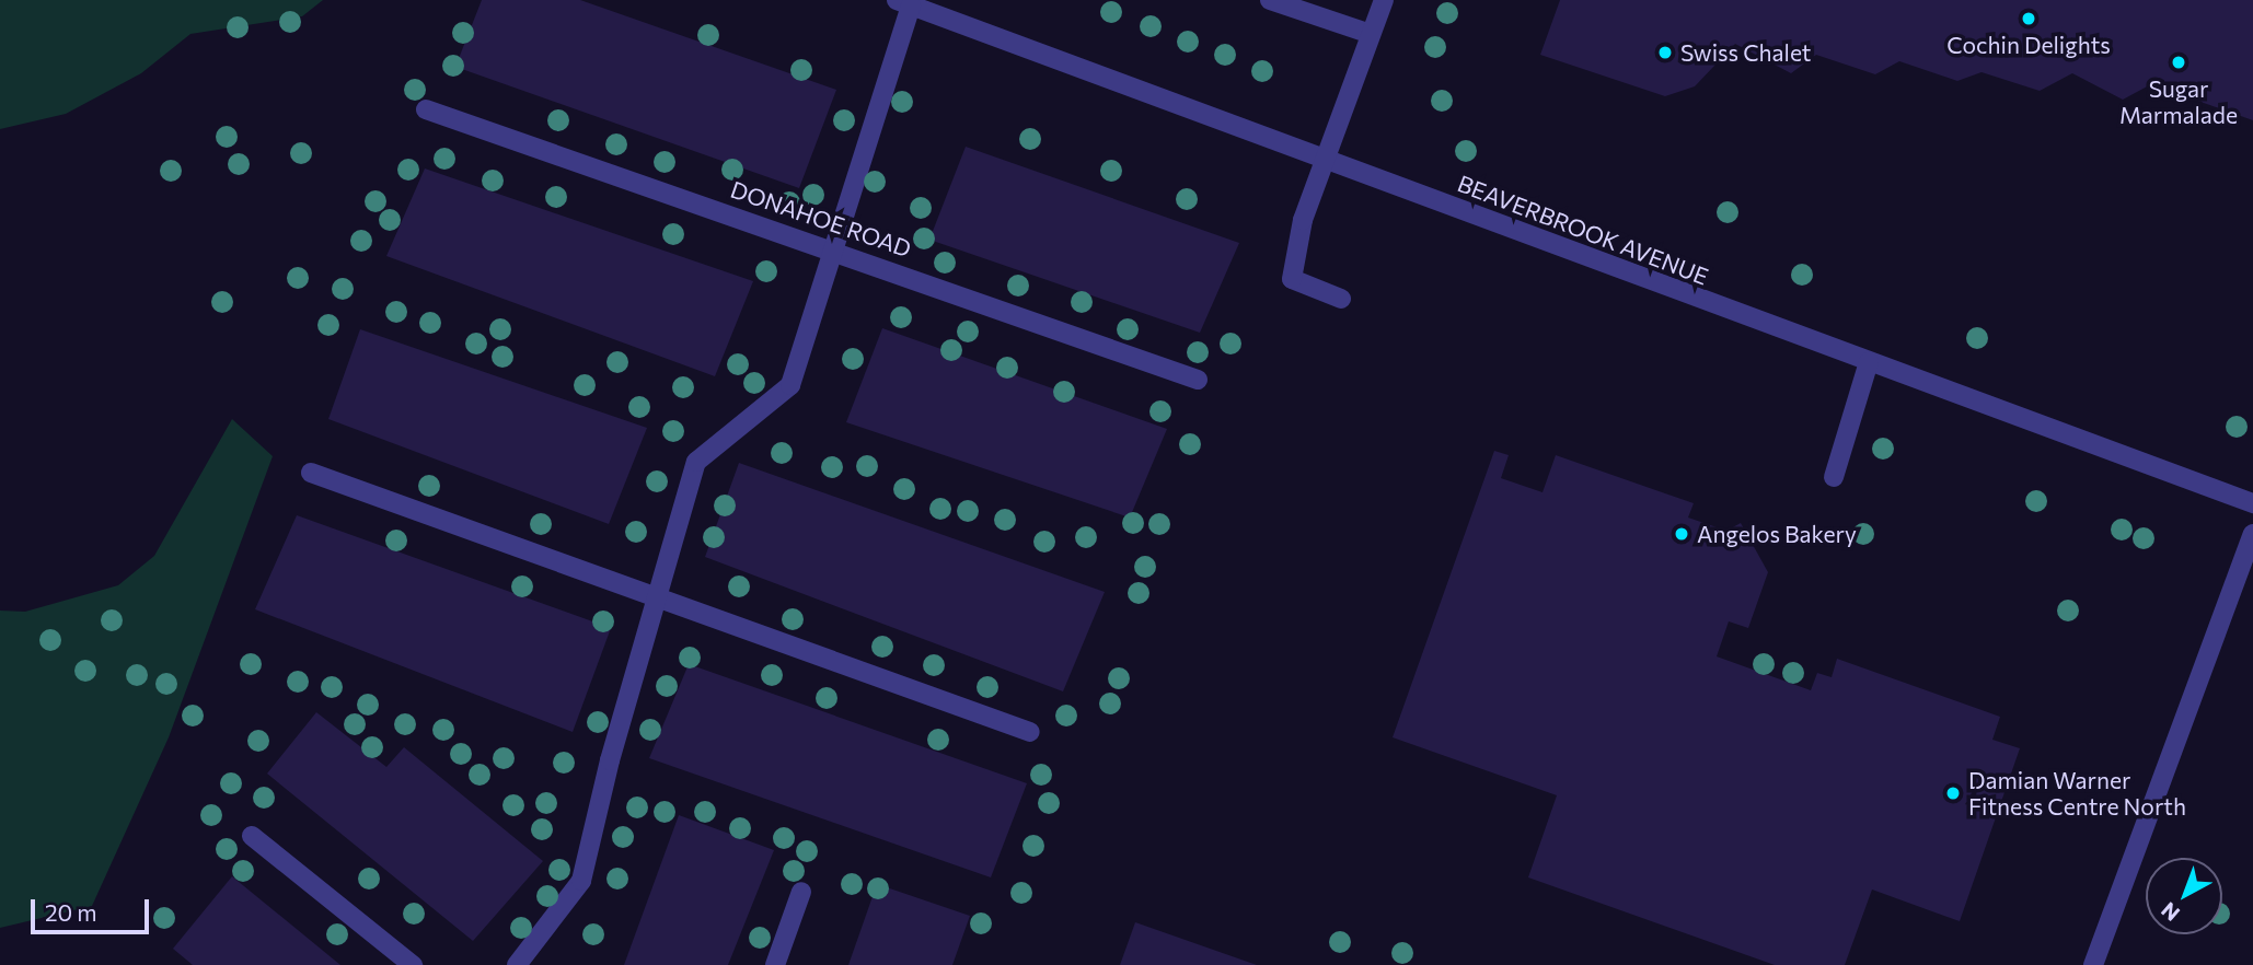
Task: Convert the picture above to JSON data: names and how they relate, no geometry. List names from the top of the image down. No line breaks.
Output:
{"streets":{"street":["DONAHOE ROAD","BEAVERBROOK AVENUE"]},"places":["Cochin Delights","Swiss Chalet","Sugar Marmalade","Angelos Bakery","Damian Warner Fitness Centre North"],"scale_bar":"20 m","north":"bottom left"}
